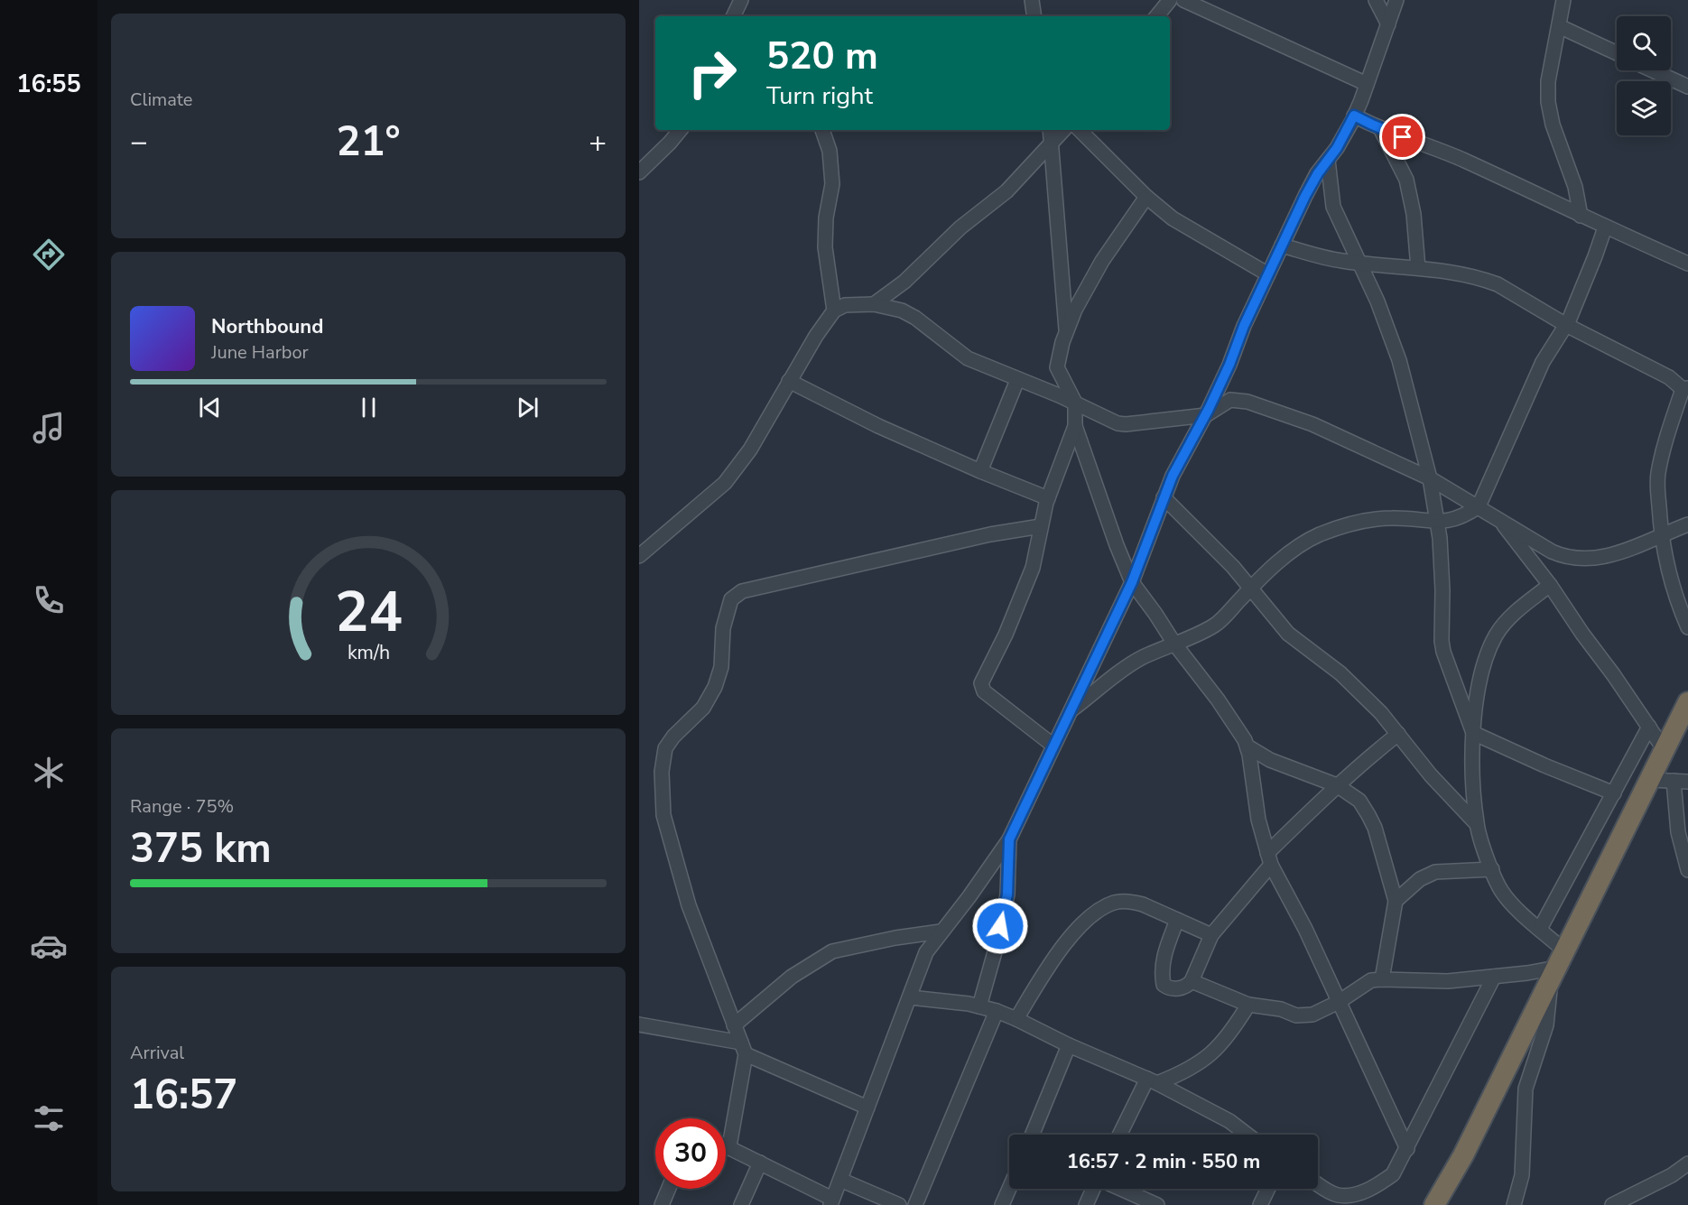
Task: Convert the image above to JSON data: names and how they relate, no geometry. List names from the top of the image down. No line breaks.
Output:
{"page":{"tabs":"16:55","tile":["Climate",["Range · 75%","375 km"],["Arrival","16:57"]],"turn":["520 m","Turn right"],"heat":["−","21°","+"],"song":["Northbound","June Harbor"],"limit":"30","trip":"16:57 · 2 min · 550 m","gauge":["24","km/h"]}}
